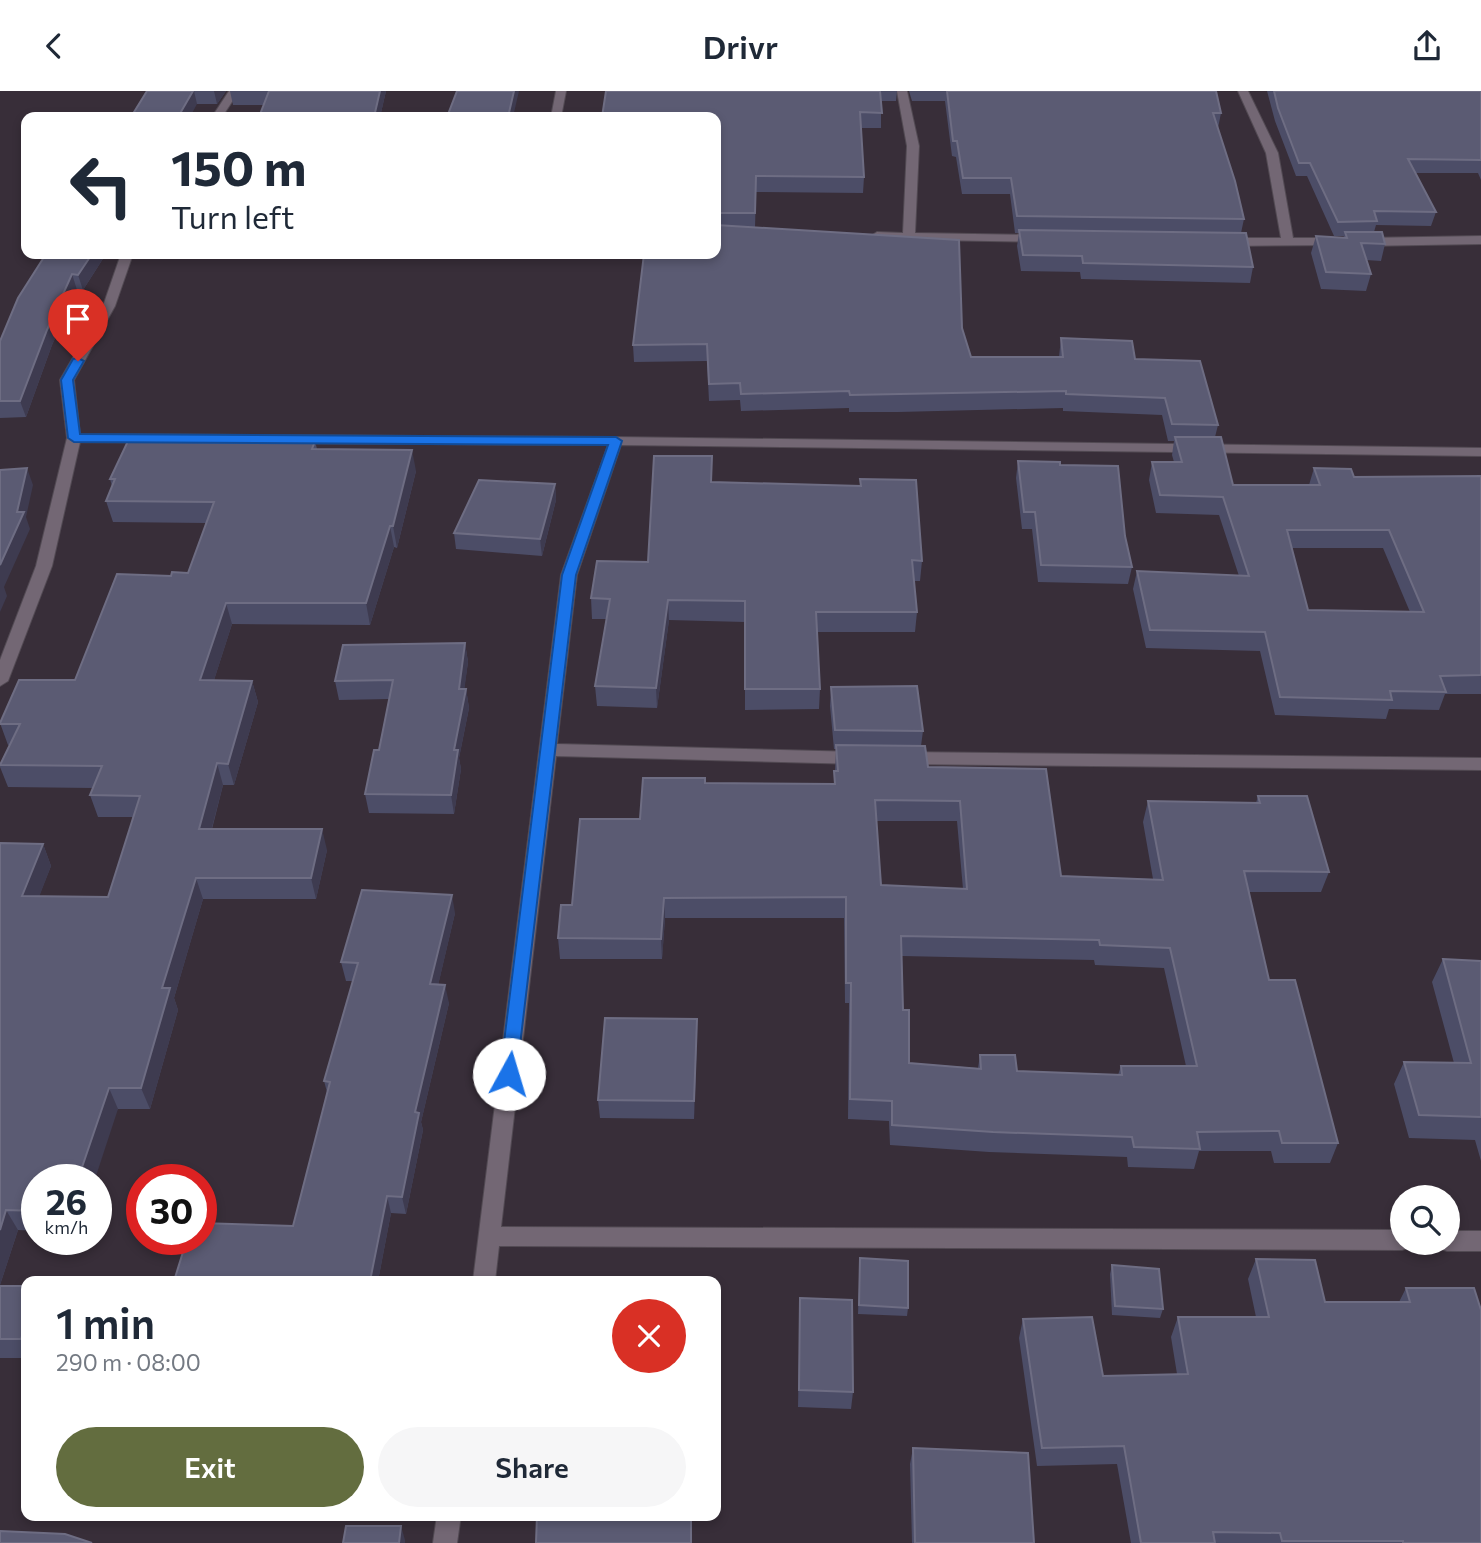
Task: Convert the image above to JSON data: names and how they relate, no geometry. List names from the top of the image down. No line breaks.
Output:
{"page":{"header":"Drivr","turn":["150 m","Turn left"],"speed":"26 km/h","limit":"30","heading":["1 min","290 m · 08:00"],"buttons":["Exit","Share"]}}
